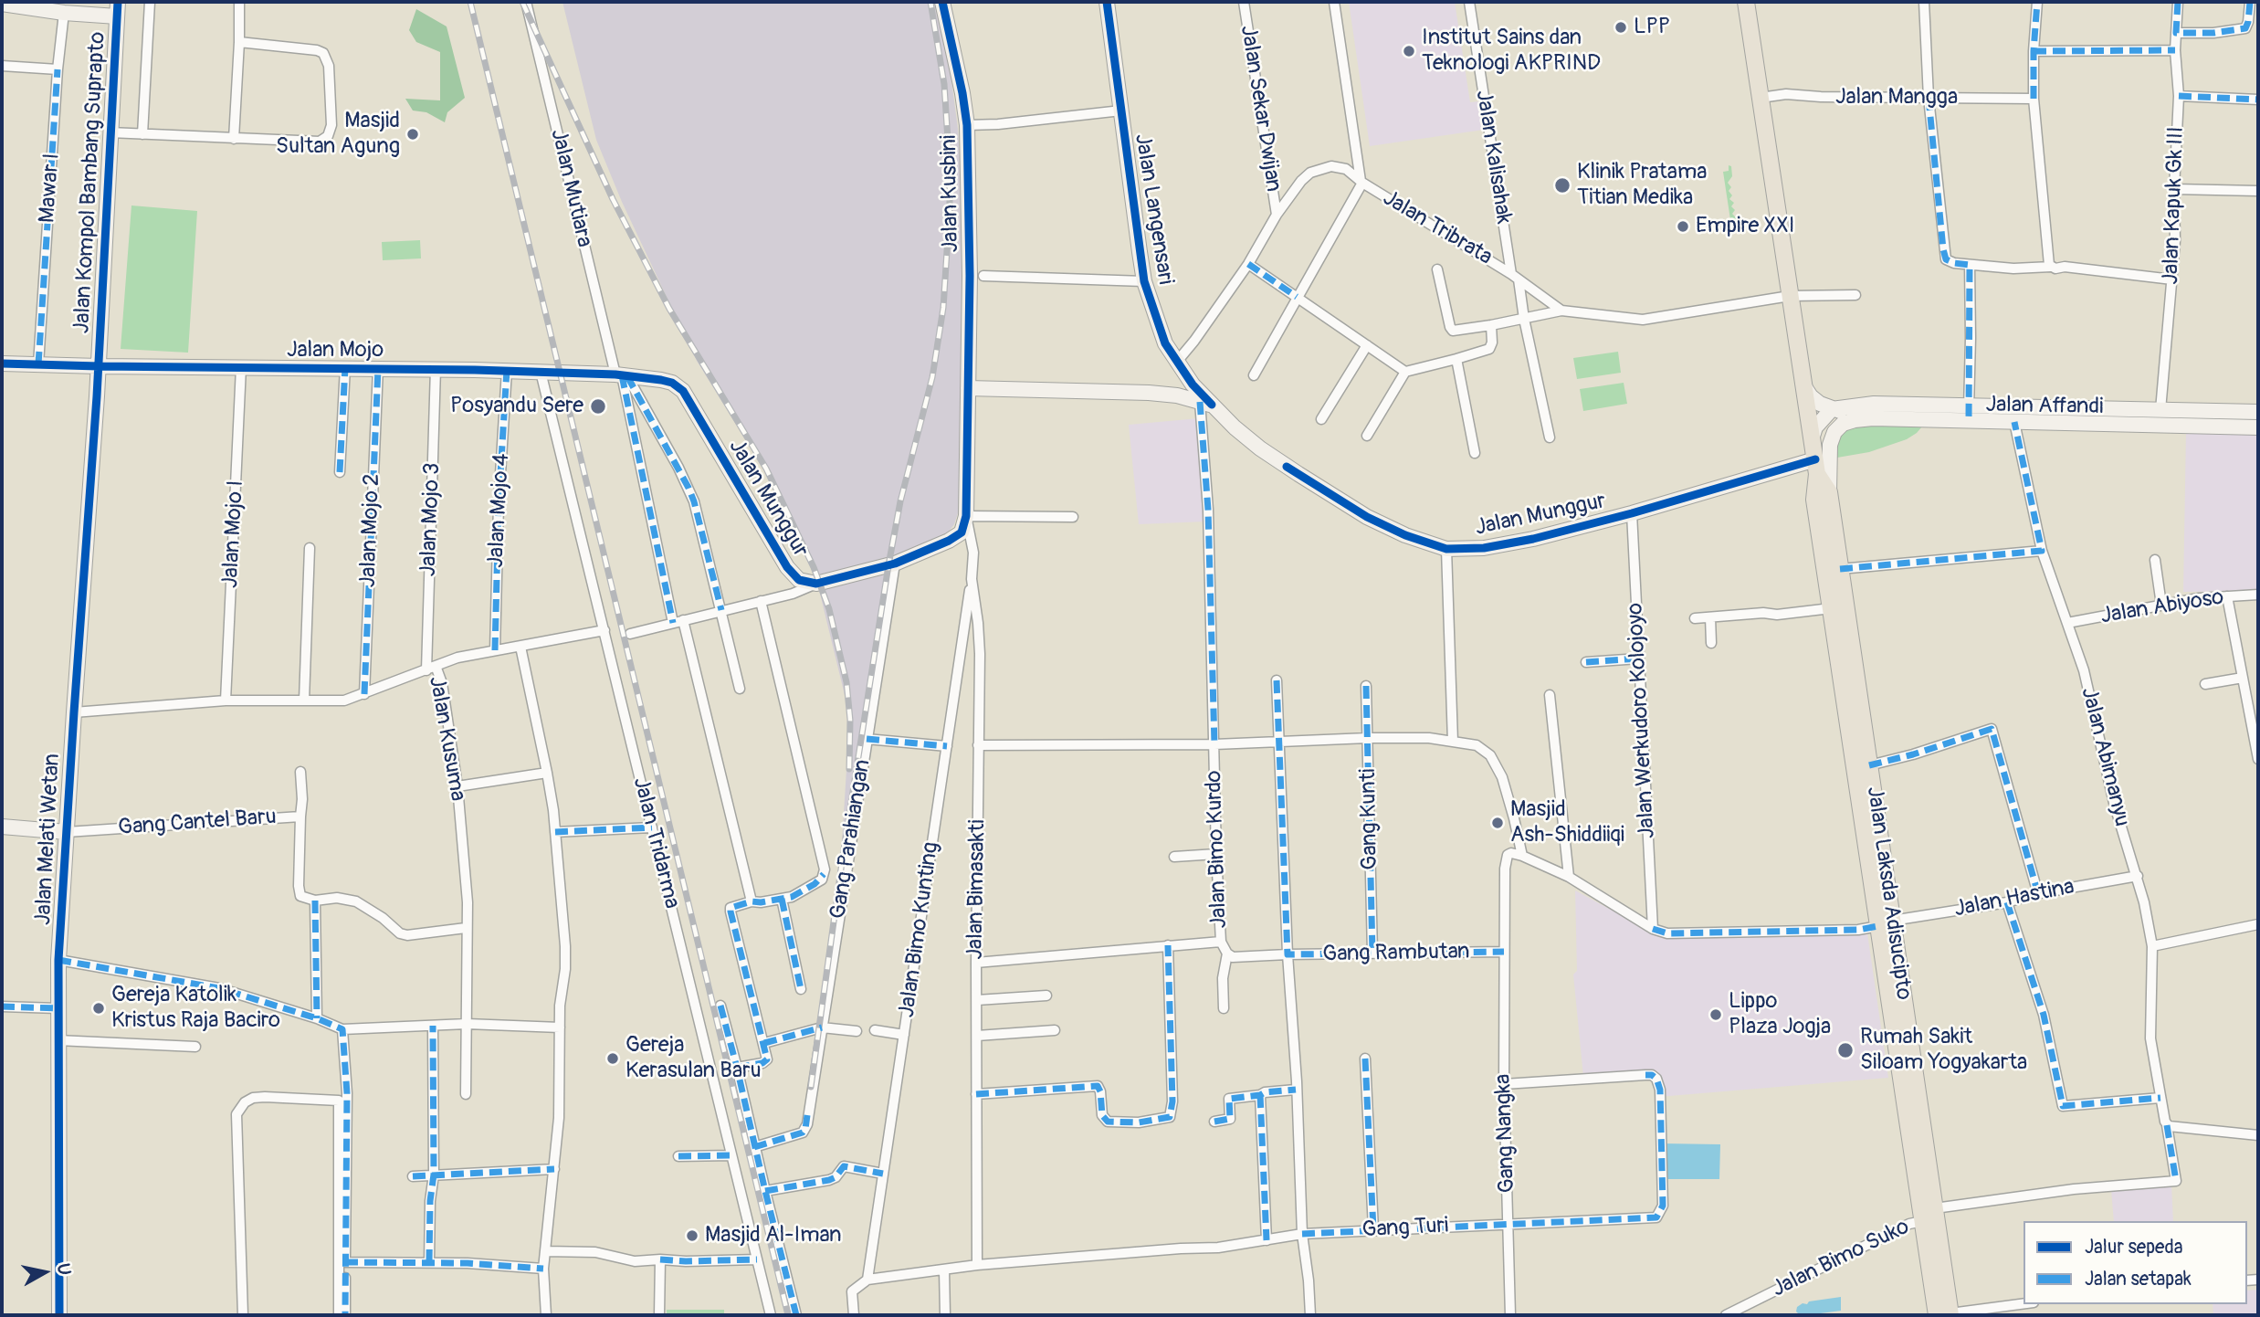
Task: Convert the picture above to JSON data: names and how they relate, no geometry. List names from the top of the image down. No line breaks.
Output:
{"streets":{"main road":["Jalan Laksda Adisucipto"],"street":["Jalan Mangga","Jalan Sekar Dwijan","Jalan Kalisahak","Jalan Kompol Bambang Suprapto","Mawar I","Jalan Mutiara","Jalan Kusbini","Jalan Kapuk Gk III","Jalan Langensari","Jalan Tribrata","Jalan Mojo","Jalan Affandi","Jalan Munggur","Jalan Mojo 4","Jalan Mojo 3","Jalan Mojo 2","Jalan Mojo I","Jalan Abiyoso","Jalan Werkudoro Kolojoyo","Jalan Kusuma","Jalan Abimanyu","Gang Kunti","Gang Cantel Baru","Jalan Melati Wetan","Gang Parahiangan","Jalan Tridarma","Jalan Bimo Kurdo","Jalan Bimasakti","Jalan Hastina","Jalan Bimo Kunting","Gang Rambutan","Gang Nangka","Gang Turi","Jalan Bimo Suko"]},"crossings":[["Jalan Mangga","Jalan Laksda Adisucipto"],["Jalan Sekar Dwijan","Jalan Tribrata"],["Jalan Kalisahak","Jalan Tribrata"],["Jalan Kompol Bambang Suprapto","Jalan Mojo"],["Jalan Kompol Bambang Suprapto","Jalan Melati Wetan"],["Mawar I","Jalan Mojo"],["Jalan Mutiara","Jalan Munggur"],["Jalan Kusbini","Jalan Munggur"],["Jalan Kapuk Gk III","Jalan Affandi"],["Jalan Langensari","Jalan Tribrata"],["Jalan Langensari","Jalan Munggur"],["Jalan Langensari","Jalan Bimo Kurdo"],["Jalan Tribrata","Jalan Laksda Adisucipto"],["Jalan Mojo","Jalan Munggur"],["Jalan Mojo","Jalan Mojo 4"],["Jalan Mojo","Jalan Mojo 3"],["Jalan Mojo","Jalan Mojo 2"],["Jalan Mojo","Jalan Mojo I"],["Jalan Mojo","Jalan Melati Wetan"],["Jalan Mojo","Jalan Tridarma"],["Jalan Affandi","Jalan Abimanyu"],["Jalan Munggur","Jalan Werkudoro Kolojoyo"],["Jalan Munggur","Gang Parahiangan"],["Jalan Munggur","Jalan Bimo Kurdo"],["Jalan Munggur","Jalan Bimasakti"],["Jalan Munggur","Jalan Laksda Adisucipto"],["Jalan Mojo 3","Jalan Kusuma"],["Jalan Mojo 2","Jalan Kusuma"],["Jalan Mojo I","Jalan Kusuma"],["Jalan Abiyoso","Jalan Abimanyu"],["Jalan Werkudoro Kolojoyo","Jalan Hastina"],["Jalan Kusuma","Jalan Melati Wetan"],["Jalan Abimanyu","Jalan Laksda Adisucipto"],["Jalan Abimanyu","Jalan Hastina"],["Gang Kunti","Gang Rambutan"],["Gang Cantel Baru","Jalan Melati Wetan"],["Jalan Bimo Kurdo","Gang Rambutan"],["Jalan Bimasakti","Jalan Bimo Kunting"],["Jalan Laksda Adisucipto","Jalan Hastina"],["Jalan Laksda Adisucipto","Jalan Bimo Suko"],["Gang Rambutan","Gang Nangka"],["Gang Nangka","Gang Turi"]],"places":["LPP","Institut Sains dan Teknologi AKPRIND","Masjid Sultan Agung","Klinik Pratama Titian Medika","Empire XXI","Posyandu Sere","Masjid Ash-Shiddiiqi","Gereja Katolik Kristus Raja Baciro","Lippo Plaza Jogja","Rumah Sakit Siloam Yogyakarta","Gereja Kerasulan Baru","Masjid Al-Iman"],"legend":["Jalur sepeda","Jalan setapak"],"north":"right"}
